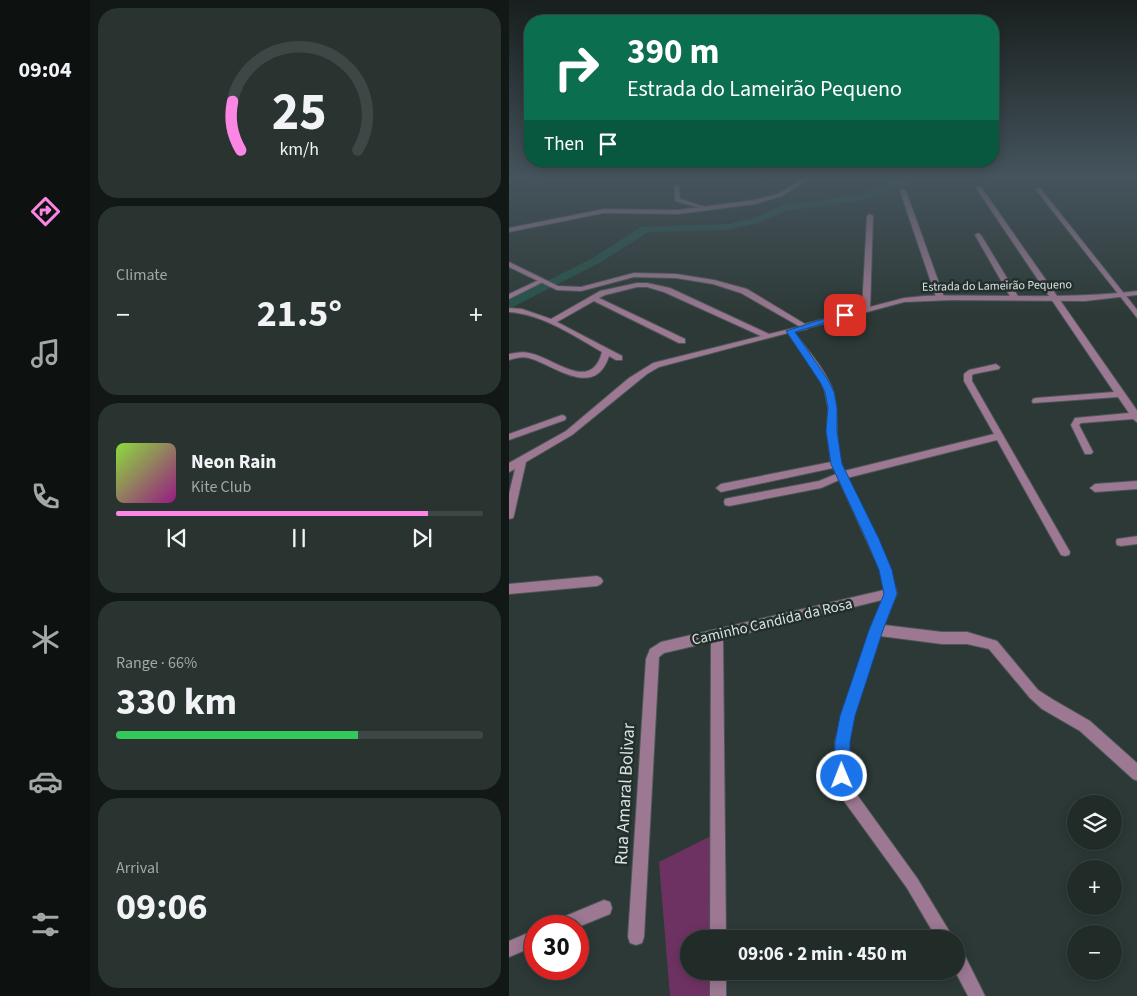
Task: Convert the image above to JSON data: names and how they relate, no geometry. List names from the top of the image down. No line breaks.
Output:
{"streets":{"street":["Estrada do Lameirão Pequeno","Caminho Candida da Rosa","Rua Amaral Bolivar"]},"crossings":[["Caminho Candida da Rosa","Rua Amaral Bolivar"]],"page":{"tabs":"09:04","turn":["390 m","Estrada do Lameirão Pequeno"],"then":"Then","tile":["Climate",["Range · 66%","330 km"],["Arrival","09:06"]],"heat":["−","21.5°","+"],"song":["Neon Rain","Kite Club"],"map_buttons":["+","−"],"limit":"30","trip":"09:06 · 2 min · 450 m","gauge":["25","km/h"]}}
